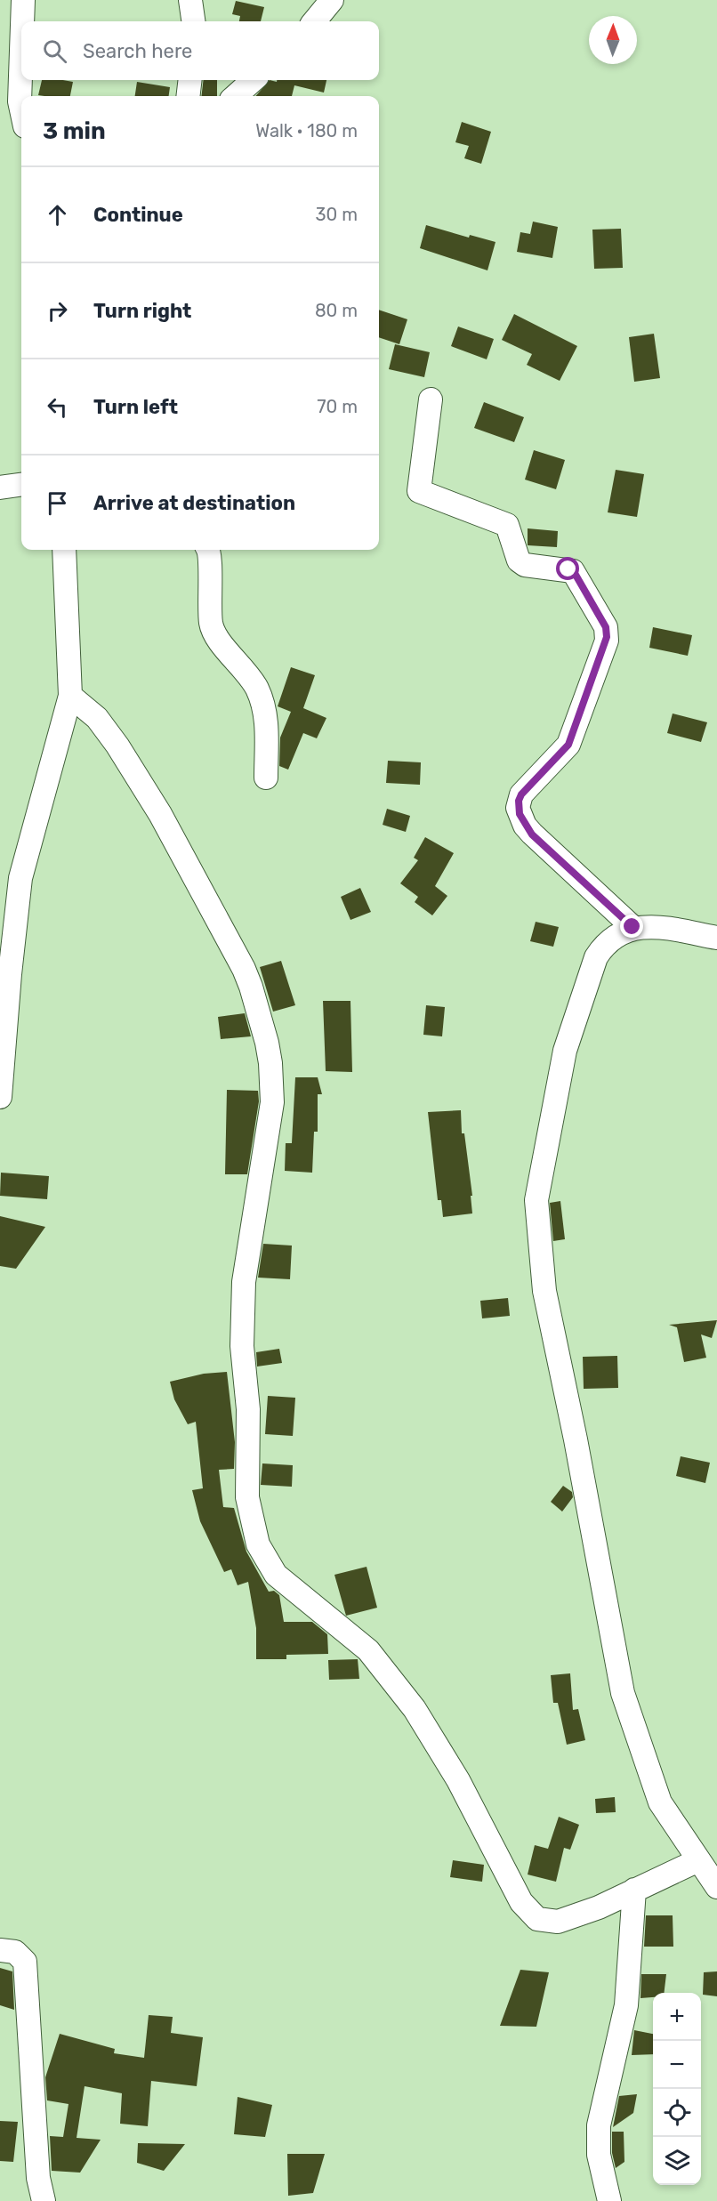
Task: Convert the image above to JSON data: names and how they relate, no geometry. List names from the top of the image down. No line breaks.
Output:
{"north":"top","page":{"search":"Search here","heading":["3 min","Walk · 180 m"],"list":[["Continue","30 m"],["Turn right","80 m"],["Turn left","70 m"],"Arrive at destination"],"map_buttons":["+","−"]}}
